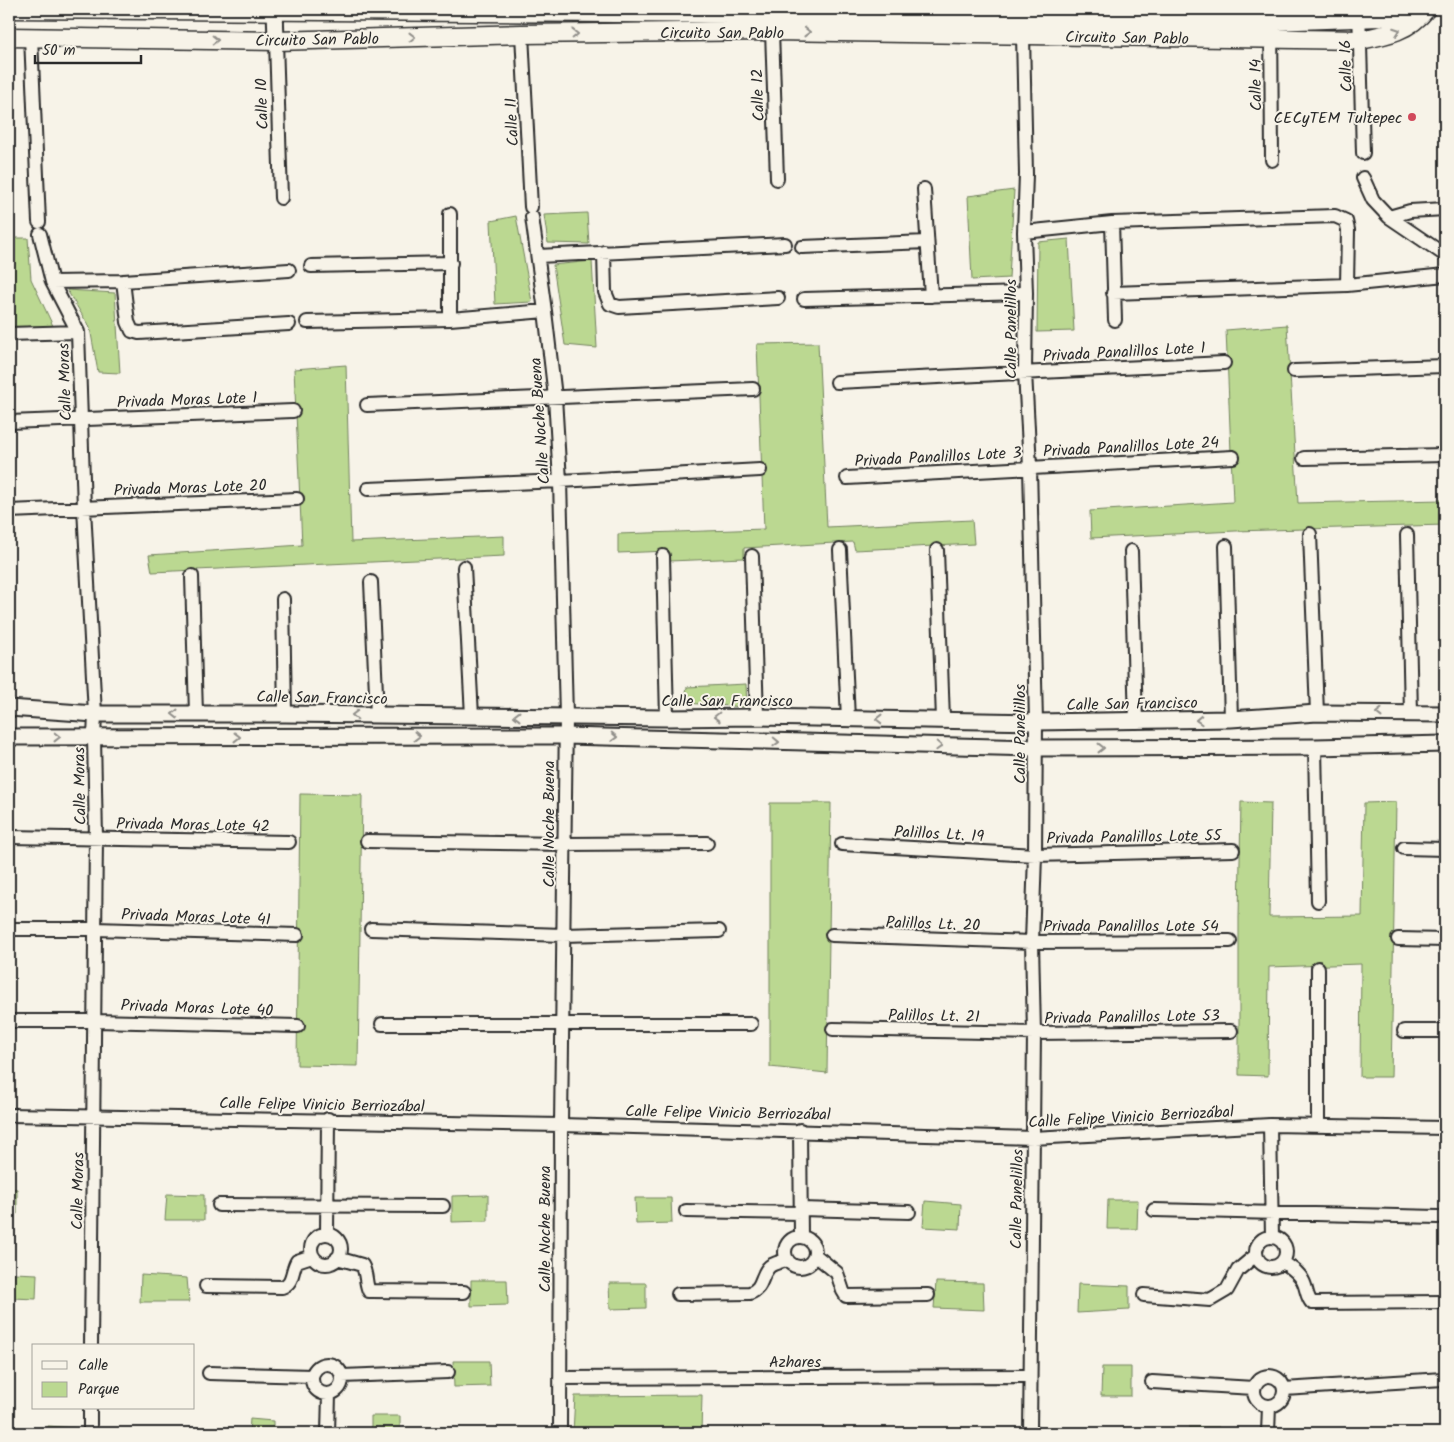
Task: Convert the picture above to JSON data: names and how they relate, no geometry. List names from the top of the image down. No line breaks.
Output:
{"streets":{"main road":["Circuito San Pablo"],"street":["Calle 16","Calle 14","Calle 12","Calle 10","Calle 11","Calle Panelillos","Privada Panalillos Lote 1","Calle Moras","Privada Moras Lote 1","Calle Noche Buena","Privada Panalillos Lote 24","Privada Panalillos Lote 3","Privada Moras Lote 20","Calle San Francisco","Privada Moras Lote 42","Palillos Lt. 19","Privada Panalillos Lote 55","Privada Moras Lote 41","Palillos Lt. 20","Privada Panalillos Lote 54","Privada Moras Lote 40","Palillos Lt. 21","Privada Panalillos Lote 53","Calle Felipe Vinicio Berriozábal","Azhares"]},"crossings":[["Circuito San Pablo","Calle 16"],["Circuito San Pablo","Calle 14"],["Circuito San Pablo","Calle 12"],["Circuito San Pablo","Calle 10"],["Circuito San Pablo","Calle 11"],["Circuito San Pablo","Calle Panelillos"],["Circuito San Pablo","Calle Moras"],["Calle 11","Calle Noche Buena"],["Calle Panelillos","Privada Panalillos Lote 1"],["Calle Panelillos","Privada Panalillos Lote 24"],["Calle Panelillos","Privada Panalillos Lote 3"],["Calle Panelillos","Calle San Francisco"],["Calle Panelillos","Palillos Lt. 19"],["Calle Panelillos","Privada Panalillos Lote 55"],["Calle Panelillos","Palillos Lt. 20"],["Calle Panelillos","Privada Panalillos Lote 54"],["Calle Panelillos","Palillos Lt. 21"],["Calle Panelillos","Privada Panalillos Lote 53"],["Calle Panelillos","Calle Felipe Vinicio Berriozábal"],["Calle Panelillos","Azhares"],["Calle Moras","Privada Moras Lote 1"],["Calle Moras","Privada Moras Lote 20"],["Calle Moras","Calle San Francisco"],["Calle Moras","Privada Moras Lote 42"],["Calle Moras","Privada Moras Lote 41"],["Calle Moras","Privada Moras Lote 40"],["Calle Moras","Calle Felipe Vinicio Berriozábal"],["Calle Noche Buena","Calle San Francisco"],["Calle Noche Buena","Calle Felipe Vinicio Berriozábal"],["Calle Noche Buena","Azhares"],["Privada Panalillos Lote 24","Privada Panalillos Lote 3"],["Palillos Lt. 19","Privada Panalillos Lote 55"],["Palillos Lt. 20","Privada Panalillos Lote 54"],["Palillos Lt. 21","Privada Panalillos Lote 53"]],"places":["CECyTEM Tultepec"],"legend":["Calle","Parque"],"scale_bar":"50 m"}
